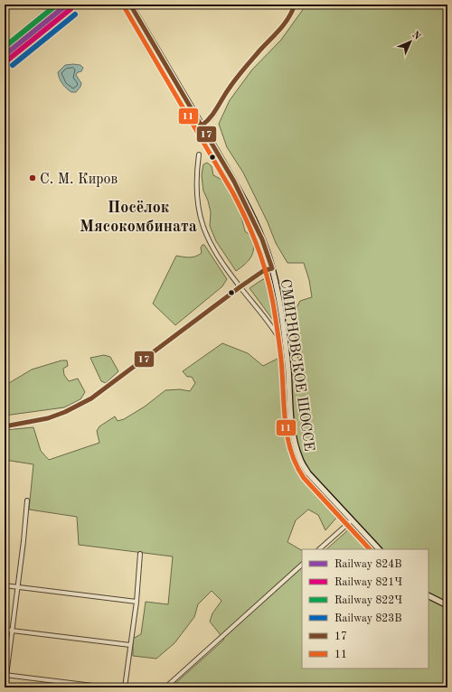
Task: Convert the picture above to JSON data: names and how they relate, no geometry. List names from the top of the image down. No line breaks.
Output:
{"streets":{"main road":["СМИРНОВСКОЕ ШОССЕ"]},"districts":["Посёлок Мясокомбината"],"places":["С. М. Киров"],"lines":["rail line 824В","rail line 822Ч","transit line 17","transit line 11","rail line 821Ч","rail line 823В"],"legend":["Railway 824В","Railway 821Ч","Railway 822Ч","Railway 823В","17","11"],"north":"top right"}
